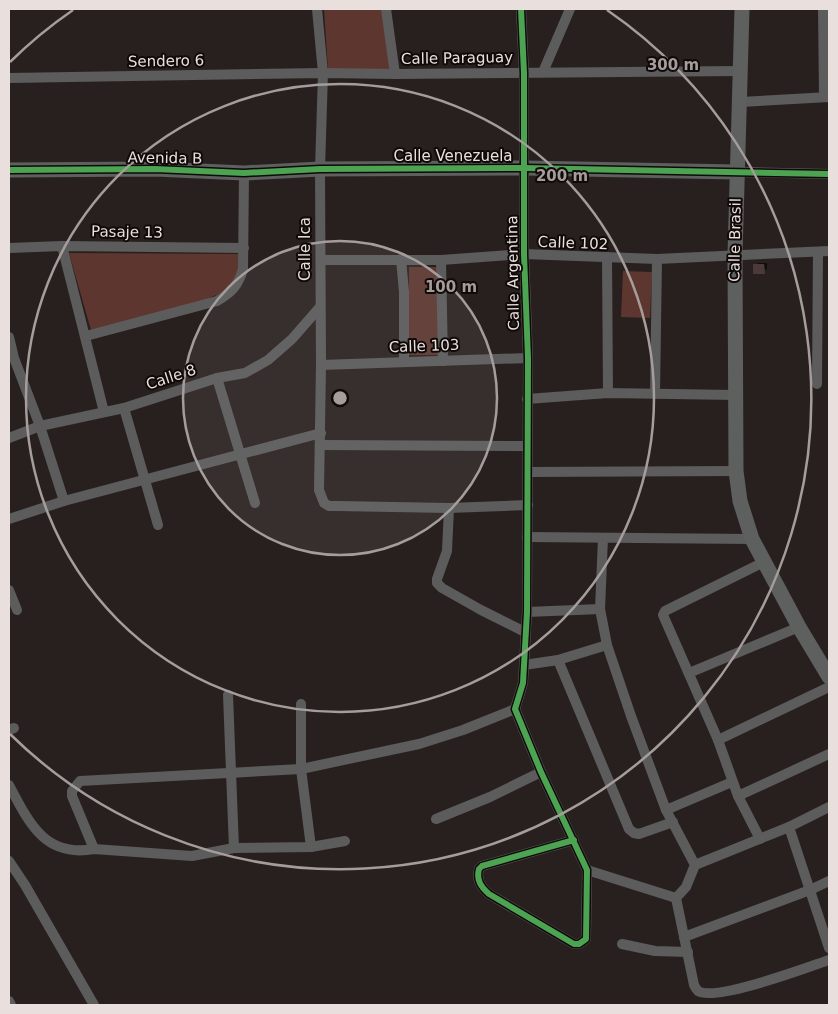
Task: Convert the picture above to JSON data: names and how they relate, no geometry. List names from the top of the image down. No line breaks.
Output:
{"streets":{"street":["Calle Paraguay","Sendero 6","Calle Venezuela","Avenida B","Pasaje 13","Calle Brasil","Calle 102","Calle Ica","Calle Argentina","Calle 103","Calle 8"]},"crossings":[["Calle Paraguay","Sendero 6"],["Calle Paraguay","Calle Brasil"],["Calle Paraguay","Calle Ica"],["Calle Paraguay","Calle Argentina"],["Sendero 6","Calle Ica"],["Calle Venezuela","Avenida B"],["Calle Venezuela","Calle Brasil"],["Calle Venezuela","Calle Ica"],["Calle Venezuela","Calle Argentina"],["Avenida B","Calle Ica"],["Calle Brasil","Calle 102"],["Calle 102","Calle Ica"],["Calle 102","Calle Argentina"],["Calle Ica","Calle 103"],["Calle Ica","Calle 8"],["Calle Argentina","Calle 103"]],"rings":["300 m","200 m","100 m"]}
